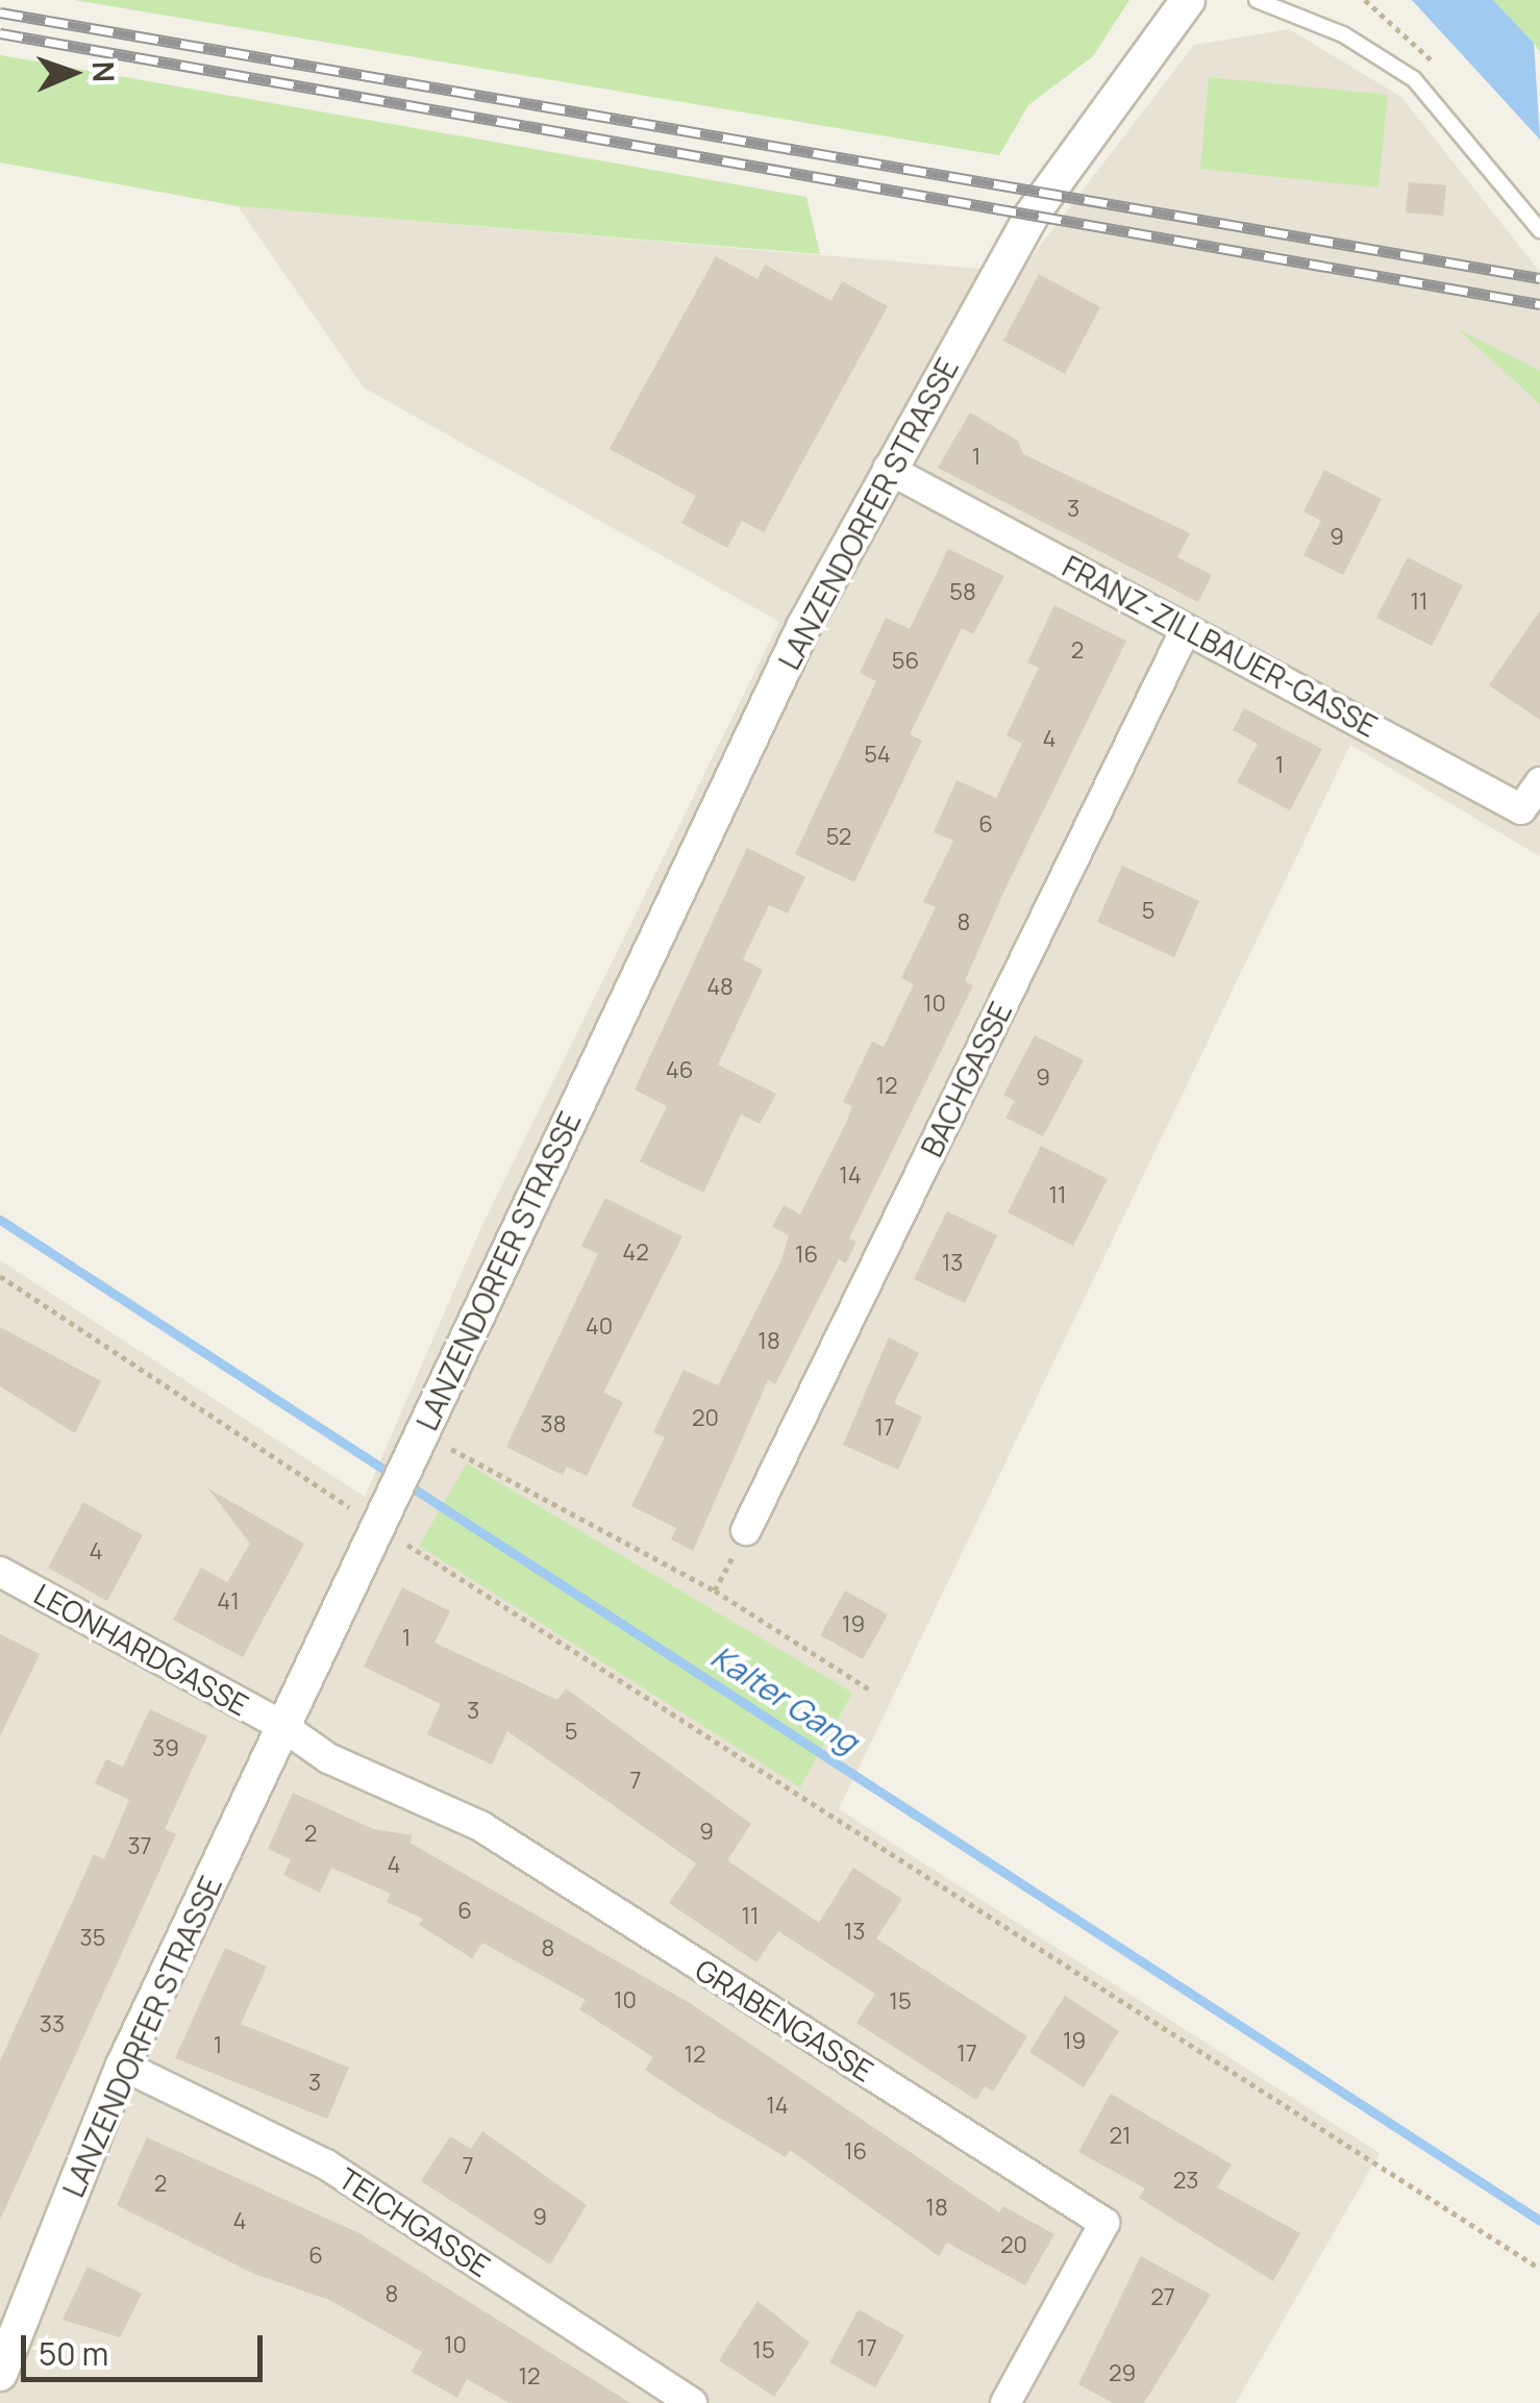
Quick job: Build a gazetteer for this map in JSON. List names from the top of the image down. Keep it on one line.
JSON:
{"streets":{"street":["LANZENDORFER STRASSE","FRANZ-ZILLBAUER-GASSE","BACHGASSE","LEONHARDGASSE","GRABENGASSE","TEICHGASSE"]},"crossings":[["LANZENDORFER STRASSE","FRANZ-ZILLBAUER-GASSE"],["LANZENDORFER STRASSE","LEONHARDGASSE"],["LANZENDORFER STRASSE","GRABENGASSE"],["LANZENDORFER STRASSE","TEICHGASSE"],["FRANZ-ZILLBAUER-GASSE","BACHGASSE"],["LEONHARDGASSE","GRABENGASSE"]],"water":["Kalter Gang"],"house_numbers":["1","3","9","58","11","2","56","4","54","1","6","52","5","8","48","10","46","9","12","14","11","42","16","13","40","18","20","38","17","4","41","19","1","3","5","39","7","9","2","37","4","6","11","13","35","8","10","15","33","19","1","17","12","3","14","21","16","7","23","2","18","9","4","20","6","8","27","10","17","15","29","12"],"scale_bar":"50 m","north":"right"}
